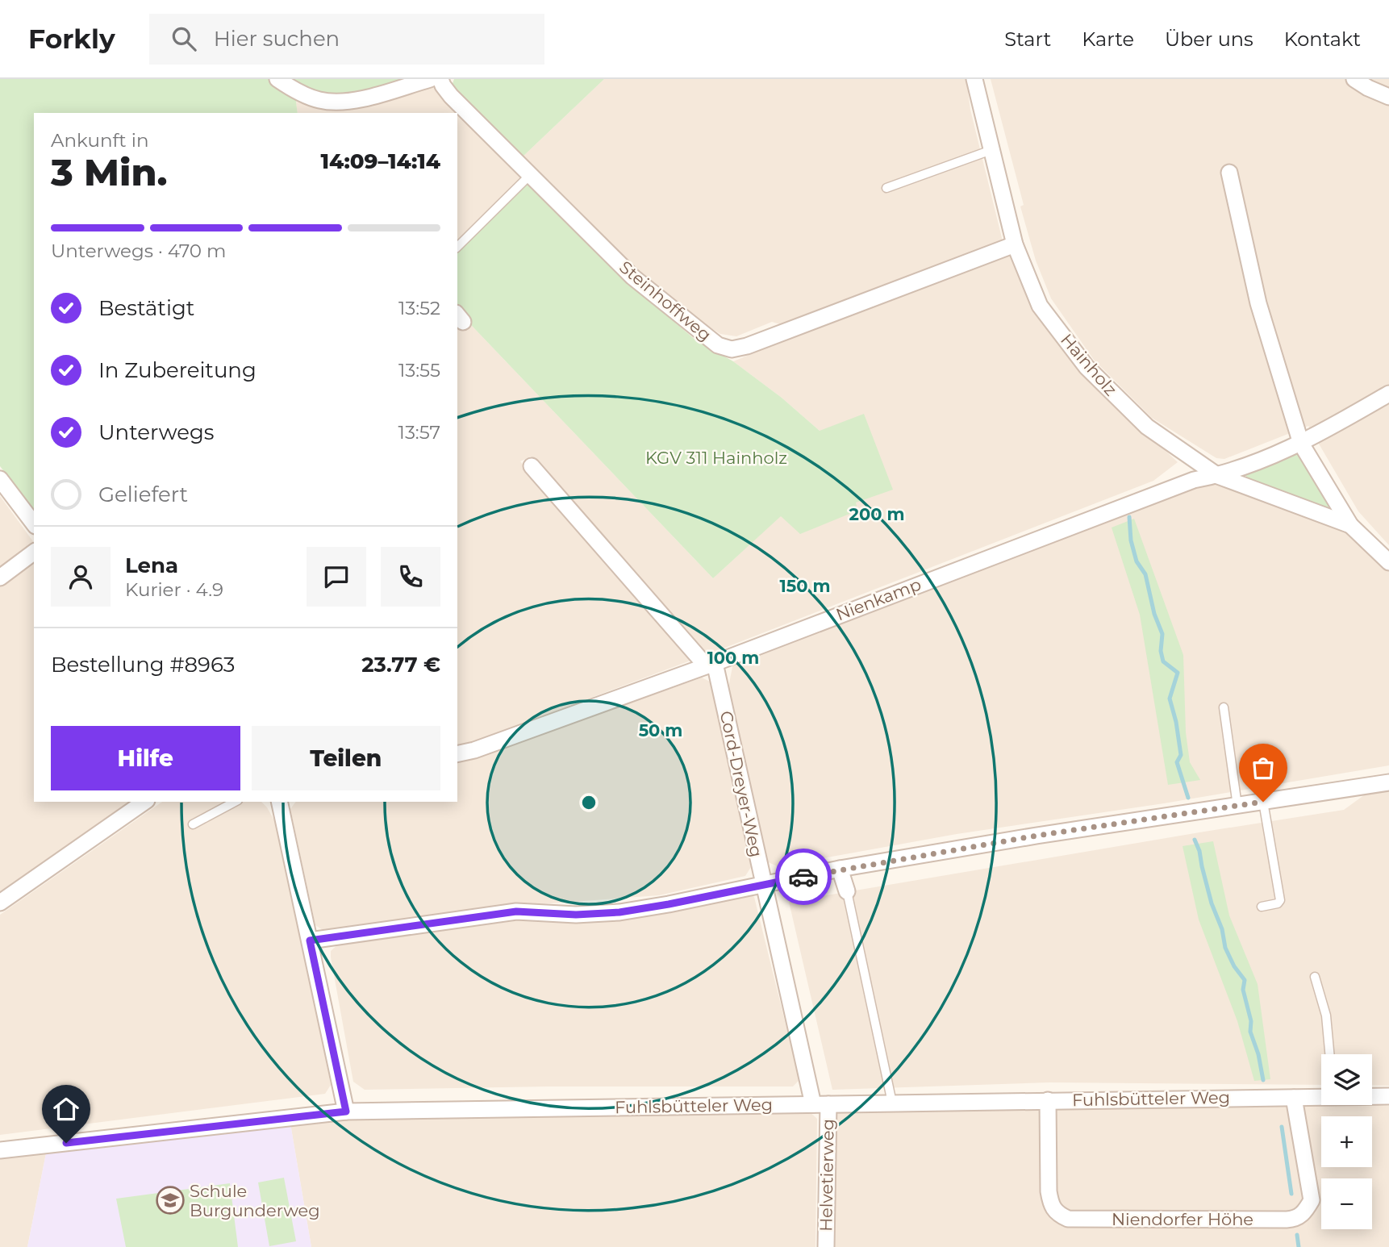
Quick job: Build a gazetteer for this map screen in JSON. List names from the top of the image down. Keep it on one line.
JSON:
{"streets":{"street":["Steinhoffweg","Hainholz","Nienkamp","Cord-Dreyer-Weg","Fuhlsbütteler Weg","Helvetierweg","Niendorfer Höhe"]},"crossings":[["Steinhoffweg","Hainholz"],["Hainholz","Nienkamp"],["Nienkamp","Cord-Dreyer-Weg"],["Cord-Dreyer-Weg","Fuhlsbütteler Weg"],["Cord-Dreyer-Weg","Helvetierweg"],["Fuhlsbütteler Weg","Helvetierweg"],["Fuhlsbütteler Weg","Niendorfer Höhe"]],"parks":["KGV 311 Hainholz"],"places":{"school or university":["Schule Burgunderweg"]},"page":{"header":"Forkly","search":"Hier suchen","nav":["Start","Karte","Über uns","Kontakt"],"heading":["3 Min.","Ankunft in","14:09–14:14"],"panel":["Lena","Kurier · 4.9","Bestellung #8963","23.77 €"],"bar":"Unterwegs · 470 m","list":[["Bestätigt","13:52"],["In Zubereitung","13:55"],["Unterwegs","13:57"],"Geliefert"],"buttons":["Hilfe","Teilen"],"map_buttons":["+","−"]},"rings":["200 m","150 m","100 m","50 m"]}
